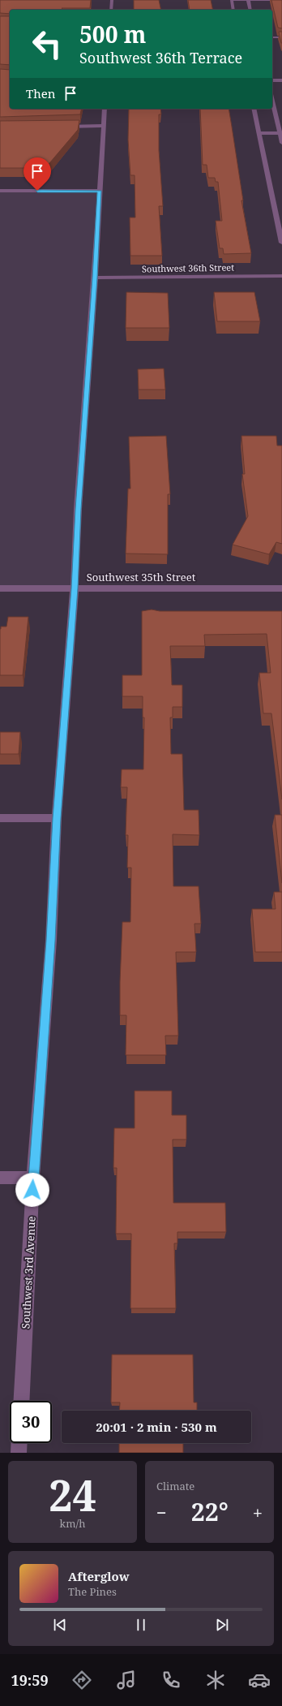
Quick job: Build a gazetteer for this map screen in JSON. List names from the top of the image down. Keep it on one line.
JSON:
{"streets":{"street":["Southwest 36th Street","Southwest 35th Street","Southwest 3rd Avenue"]},"crossings":[["Southwest 36th Street","Southwest 3rd Avenue"],["Southwest 35th Street","Southwest 3rd Avenue"]],"page":{"turn":["500 m","Southwest 36th Terrace"],"then":"Then","limit":"30","trip":"20:01 · 2 min · 530 m","tile":[["24","km/h"],"Climate"],"heat":["−","22°","+"],"song":["Afterglow","The Pines"],"tabs":"19:59"}}
